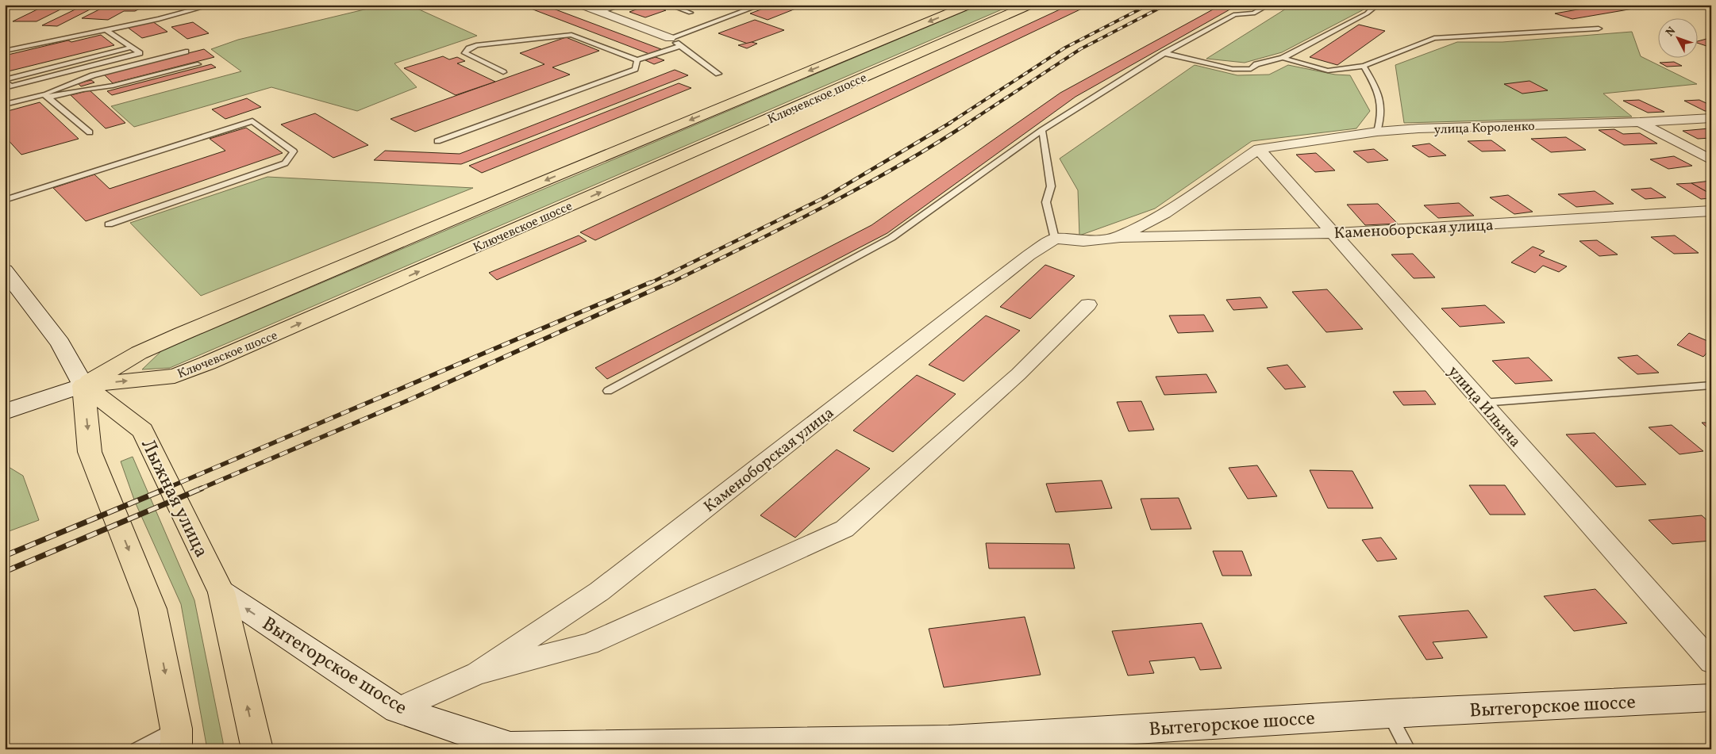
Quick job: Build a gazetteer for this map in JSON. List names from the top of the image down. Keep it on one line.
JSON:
{"streets":{"main road":["Ключевское шоссе","Лыжная улица","Вытегорское шоссе"],"street":["улица Короленко","Каменоборская улица","улица Ильича"]},"crossings":[["Ключевское шоссе","Лыжная улица"],["улица Короленко","улица Ильича"],["Каменоборская улица","улица Ильича"],["Лыжная улица","Вытегорское шоссе"]],"north":"top left"}
